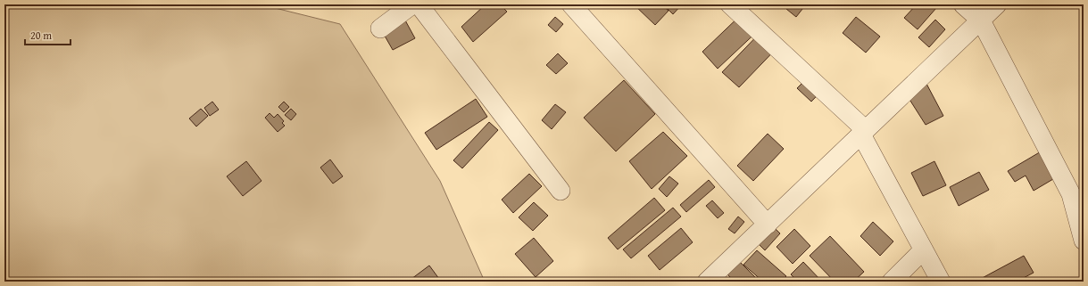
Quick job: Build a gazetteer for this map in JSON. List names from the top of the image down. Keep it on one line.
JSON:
{"scale_bar":"20 m"}
